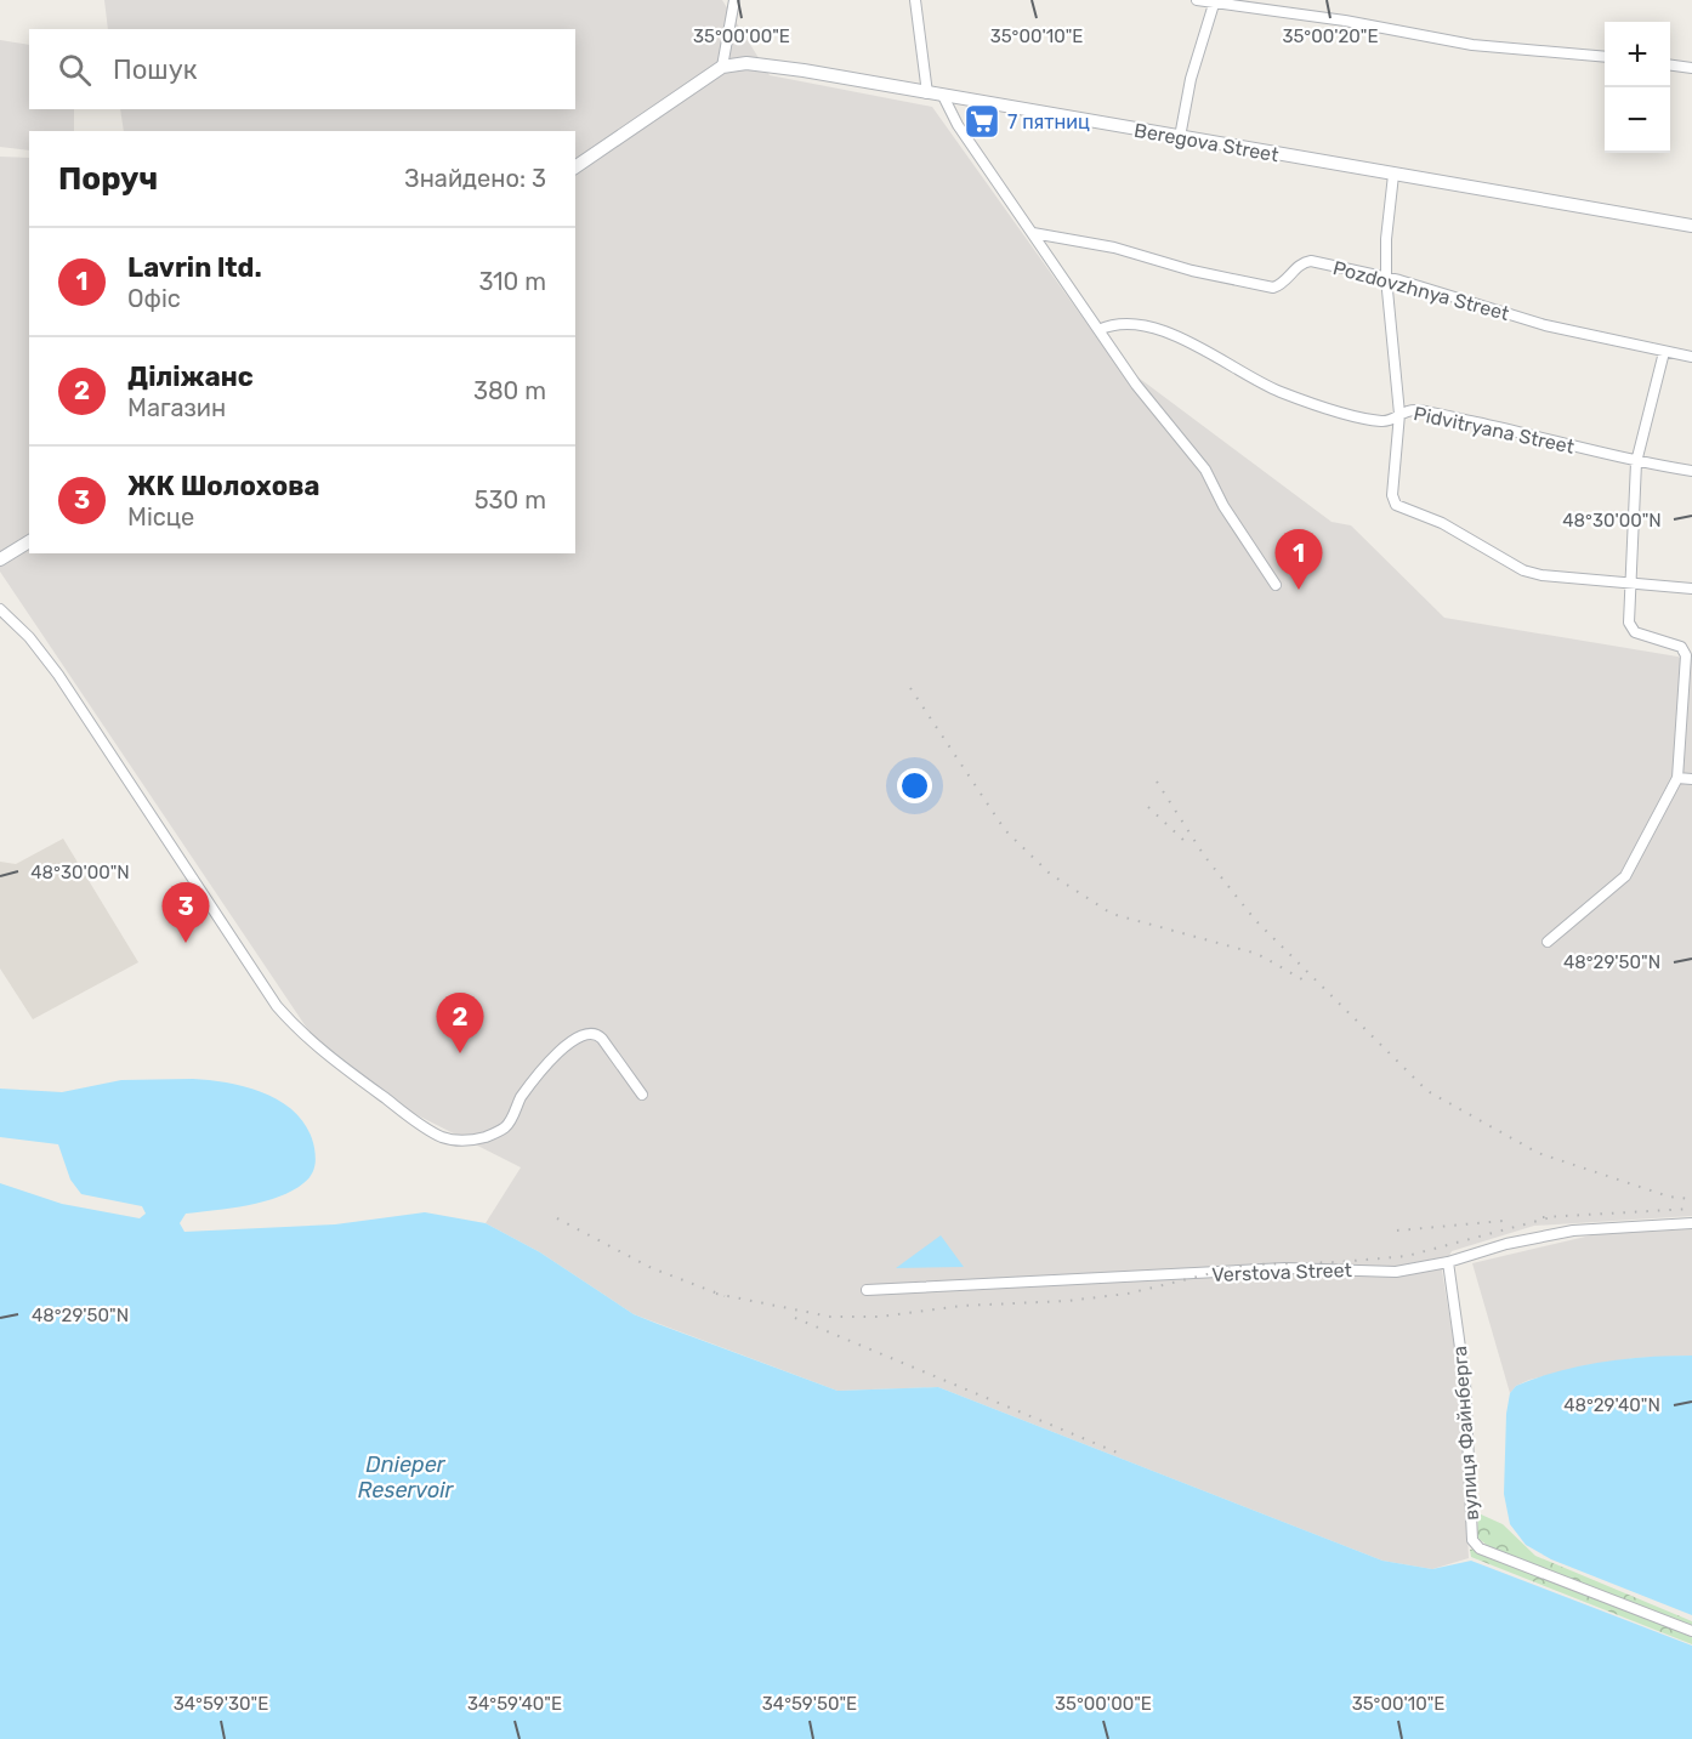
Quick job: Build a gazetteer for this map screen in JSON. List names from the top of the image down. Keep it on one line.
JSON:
{"streets":{"street":["Beregova Street","Pozdovzhnya Street","Pidvitryana Street","Verstova Street","вулиця Файнберга"]},"crossings":[["Verstova Street","вулиця Файнберга"]],"water":["Dnieper Reservoir"],"places":{"supermarket":["7 пятниц"]},"page":{"map_buttons":["+","−"],"search":"Пошук","heading":["Поруч","Знайдено: 3"],"list":[{"mark":"1","name":"Lavrin ltd.","note":"Офіс","value":"310 m"},{"mark":"2","name":"Діліжанс","note":"Магазин","value":"380 m"},{"mark":"3","name":"ЖК Шолохова","note":"Місце","value":"530 m"}],"pins":["1","3","2"]},"coordinates":["35°00'00\"E","35°00'10\"E","35°00'20\"E","48°30'00\"N","48°29'50\"N","48°29'40\"N","34°59'30\"E","34°59'40\"E","34°59'50\"E"]}
